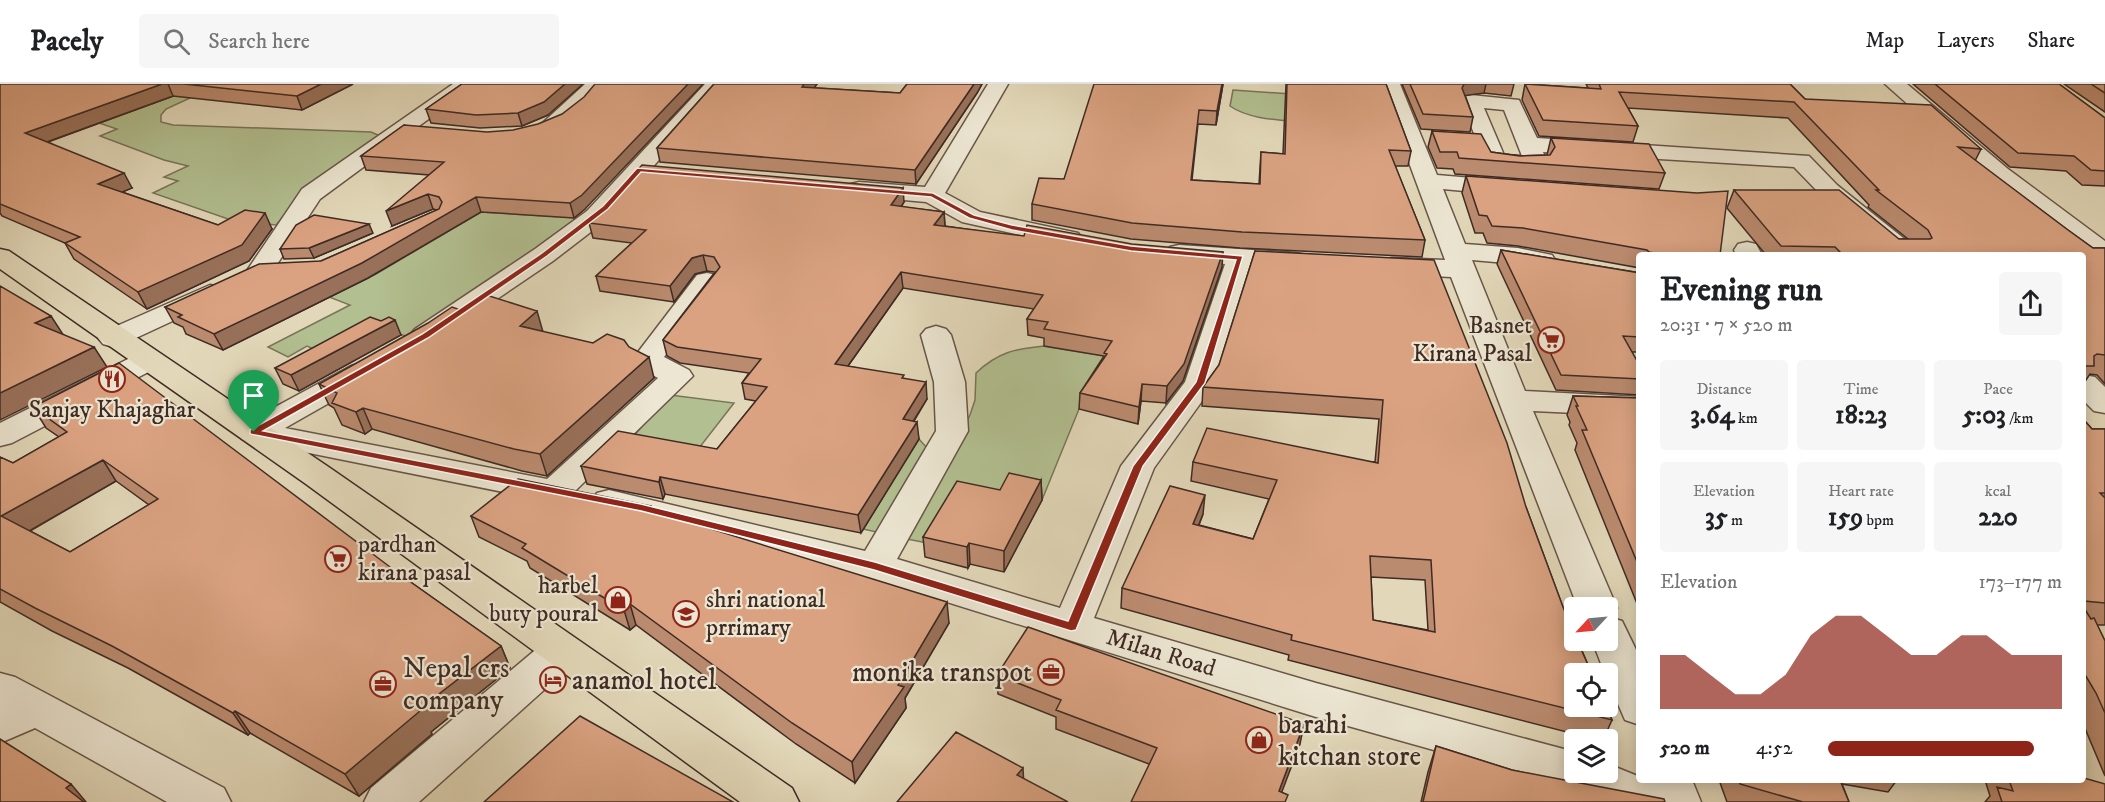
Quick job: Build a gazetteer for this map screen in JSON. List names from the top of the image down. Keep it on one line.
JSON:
{"streets":{"street":["Milan Road"]},"places":{"supermarket":["Basnet Kirana Pasal","pardhan kirana pasal"],"restaurant":["Sanjay Khajaghar"],"shop":["harbel buty poural","barahi kitchan store"],"school or university":["shri national prrimary"],"office":["monika transpot","Nepal crs company"],"hotel":["anamol hotel"]},"north":"bottom left","page":{"header":"Pacely","search":"Search here","nav":["Map","Layers","Share"],"heading":["Evening run","20:31 · 7 × 520 m"],"stats":[["Distance","3.64 km"],["Time","18:23"],["Pace","5:03 /km"],["Elevation","35 m"],["Heart rate","159 bpm"],["kcal","220"]],"chart":["Elevation","173–177 m"],"list":[{"name":"520 m","note":"4:52"}]}}
